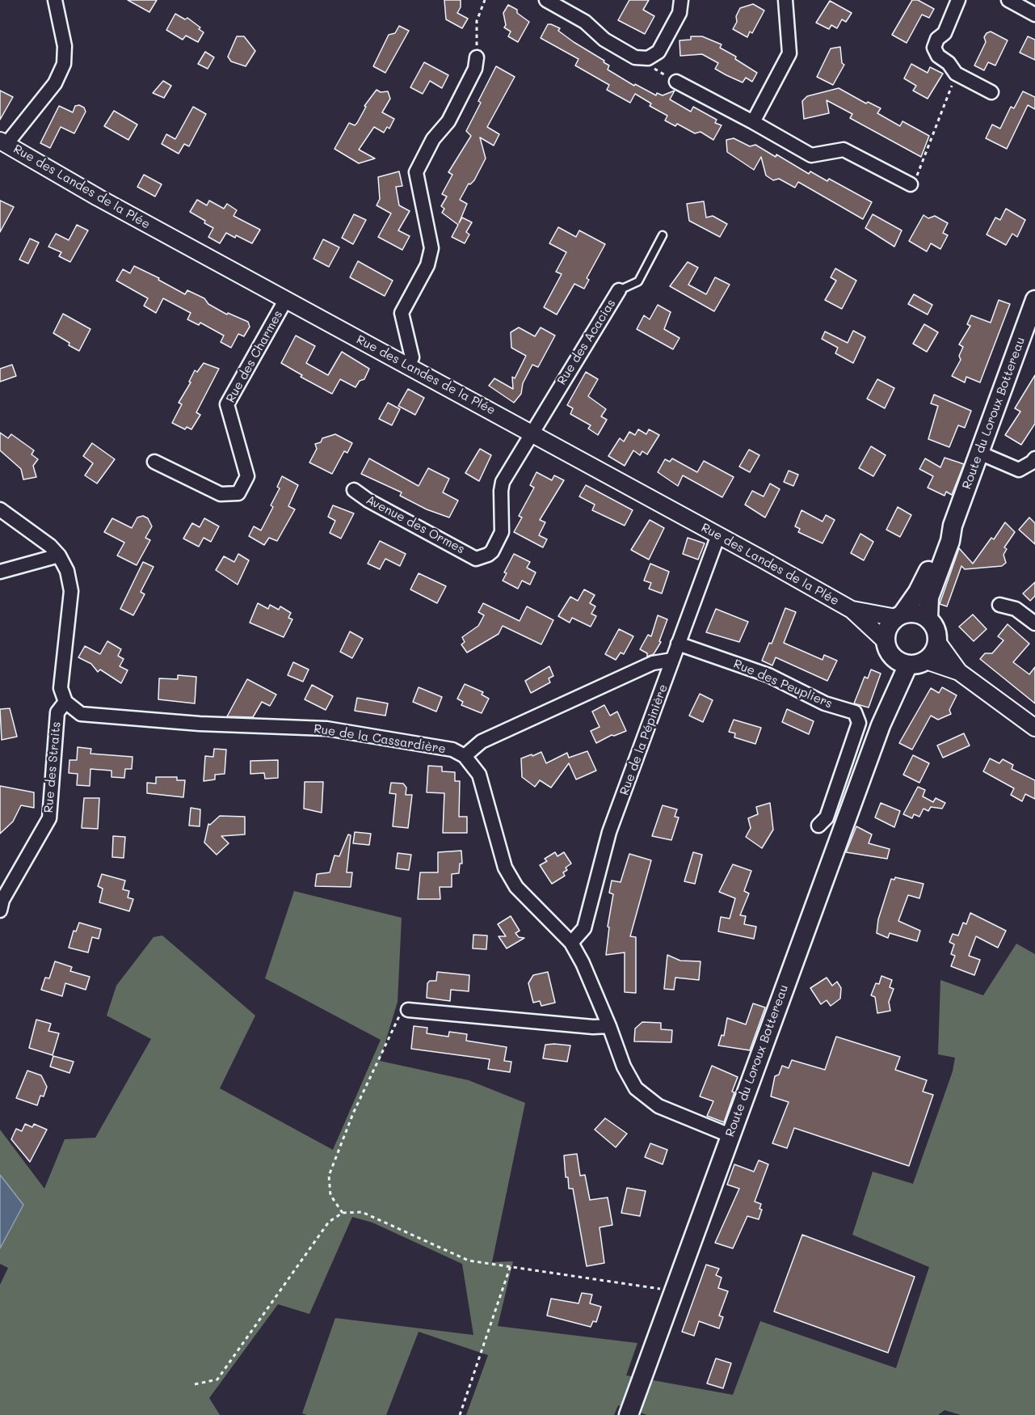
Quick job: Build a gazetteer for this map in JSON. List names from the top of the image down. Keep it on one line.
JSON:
{"streets":{"main road":["Route du Loroux Bottereau"],"street":["Rue des Landes de la Plée","Rue des Acacias","Rue des Charmes","Avenue des Ormes","Rue des Peupliers","Rue de la Cassardière","Rue de la Pépinière","Rue des Straits"]},"crossings":[["Rue des Landes de la Plée","Rue des Acacias"],["Rue des Landes de la Plée","Rue des Charmes"],["Rue des Landes de la Plée","Route du Loroux Bottereau"],["Rue des Landes de la Plée","Avenue des Ormes"],["Rue des Landes de la Plée","Rue de la Pépinière"],["Rue des Acacias","Avenue des Ormes"],["Rue des Peupliers","Rue de la Pépinière"],["Rue de la Cassardière","Rue des Straits"]]}
